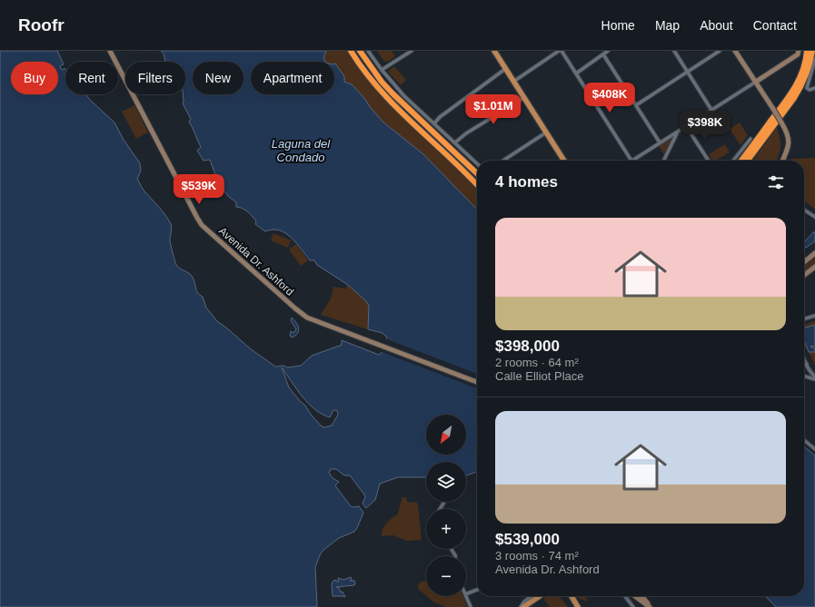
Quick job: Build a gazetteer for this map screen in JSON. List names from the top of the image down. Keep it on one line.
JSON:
{"streets":{"street":["Avenida Dr. Ashford"]},"water":["Laguna del Condado"],"north":"bottom left","page":{"header":"Roofr","nav":["Home","Map","About","Contact"],"chip":["Buy","Rent","Filters","New","Apartment"],"price":["$408K","$1.01M","$398K","$539K"],"heading":"4 homes","list":[{"name":"$398,000","note":"2 rooms · 64 m² · Calle Elliot Place"},{"name":"$539,000","note":"3 rooms · 74 m² · Avenida Dr. Ashford"}],"map_buttons":["+","−"]}}
